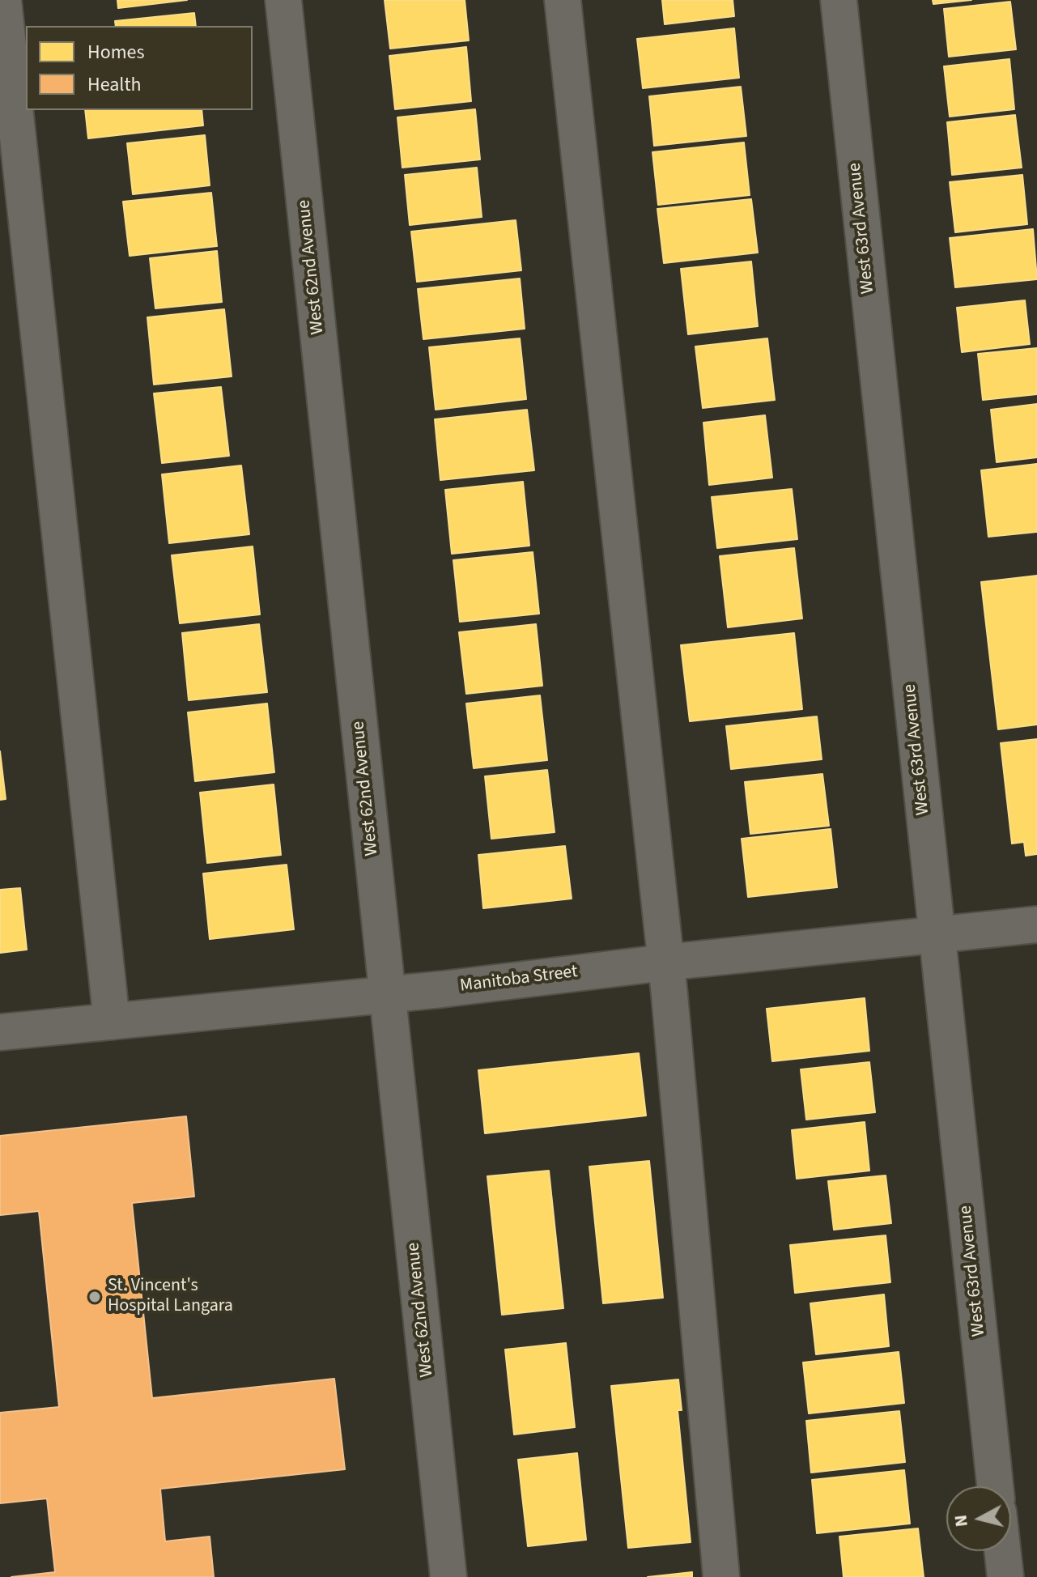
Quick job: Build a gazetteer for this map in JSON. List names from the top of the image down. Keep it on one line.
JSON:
{"streets":{"street":["West 63rd Avenue","West 62nd Avenue","Manitoba Street"]},"crossings":[["West 63rd Avenue","Manitoba Street"],["West 62nd Avenue","Manitoba Street"]],"places":["St. Vincent's Hospital Langara"],"legend":["Homes","Health"],"north":"left"}
